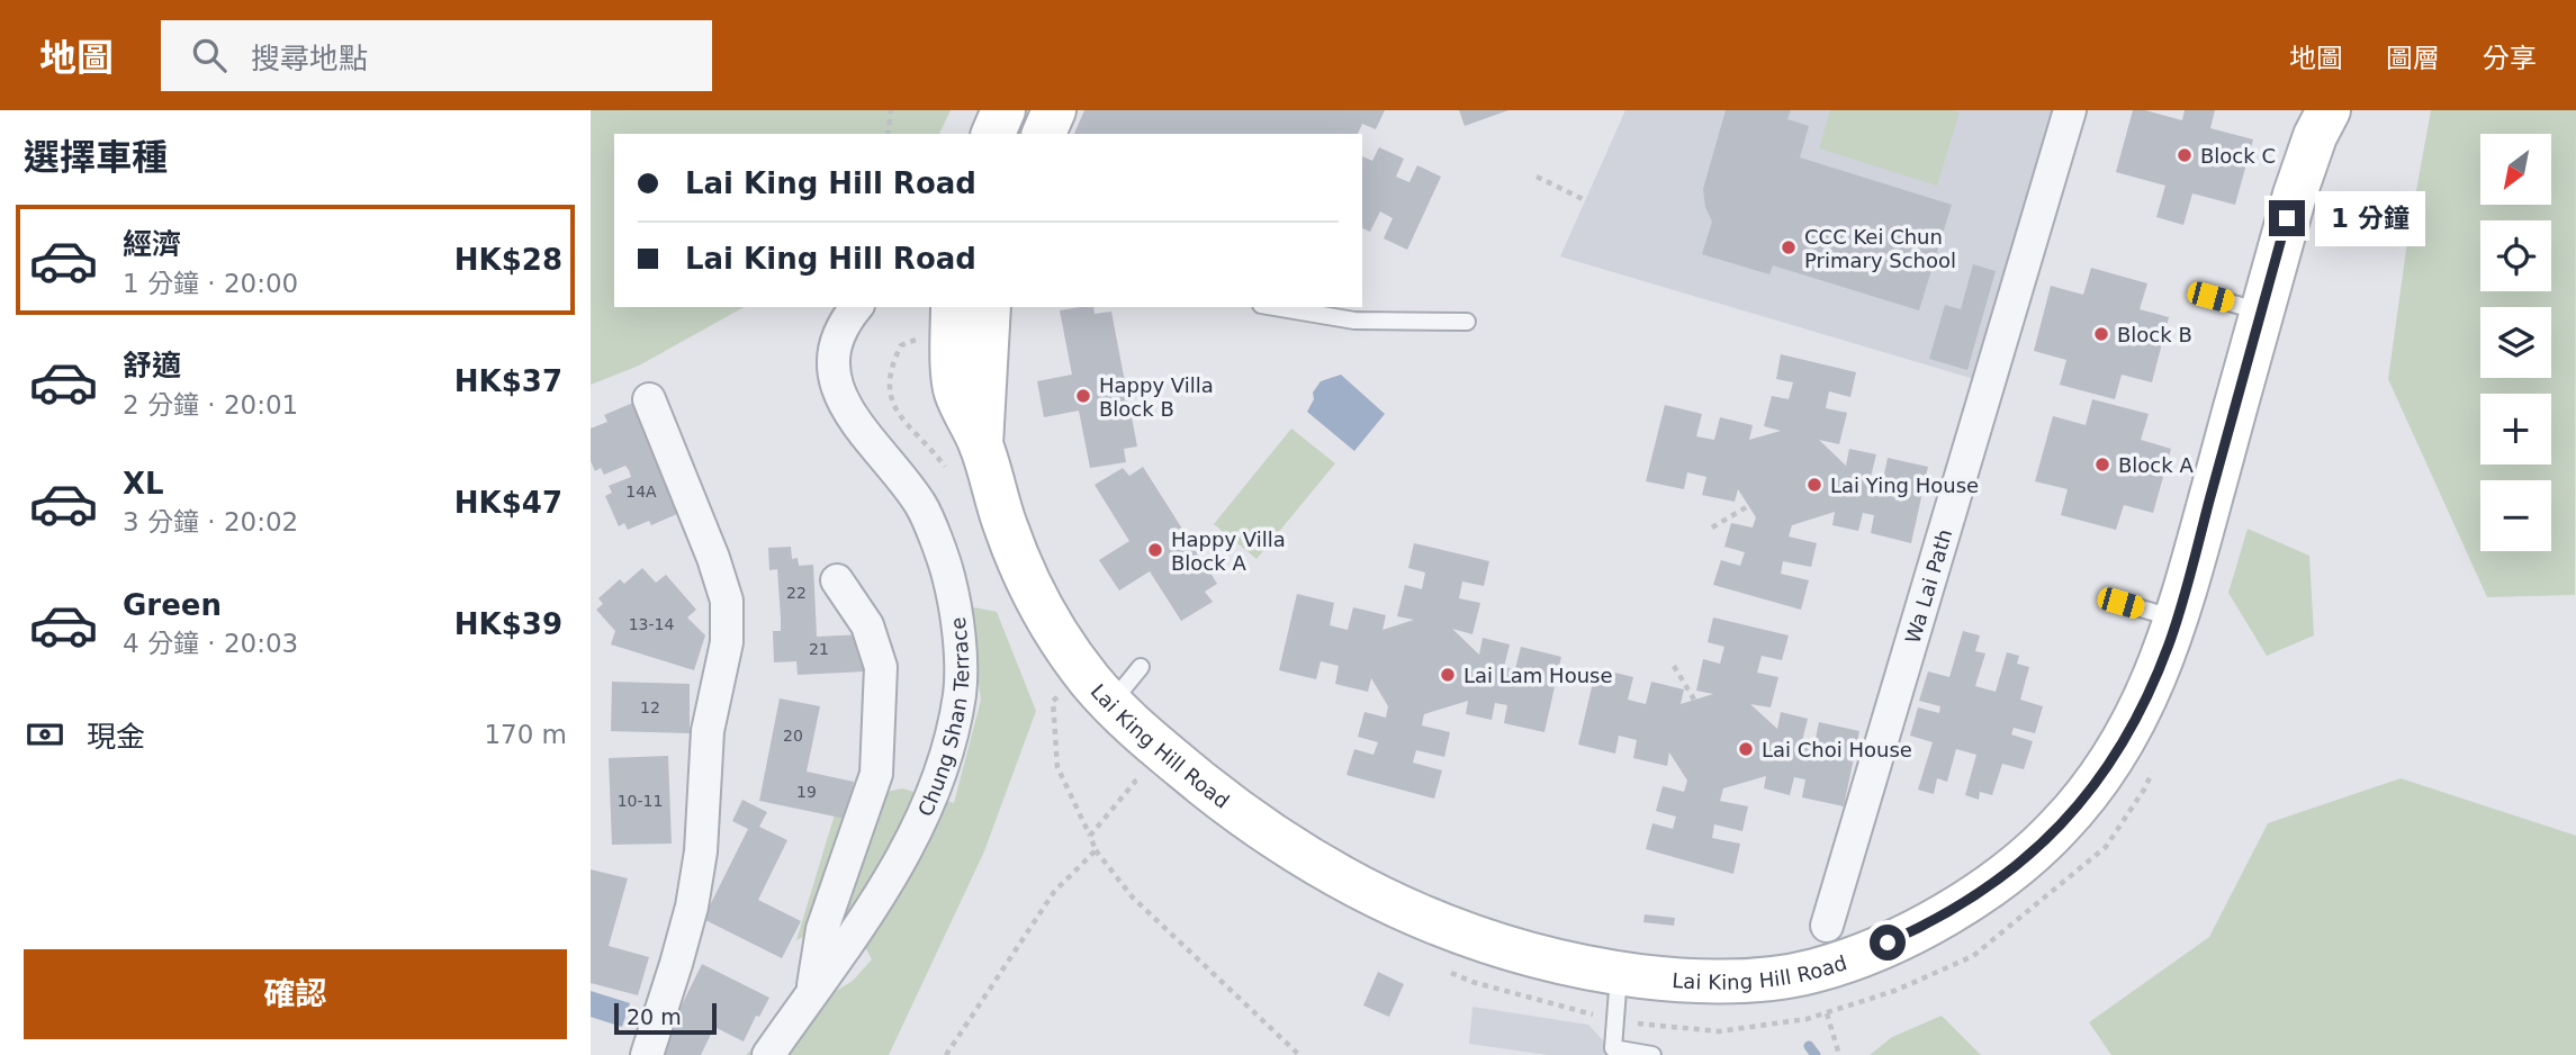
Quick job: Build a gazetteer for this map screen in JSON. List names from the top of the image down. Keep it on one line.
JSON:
{"streets":{"main road":["Lai King Hill Road"],"street":["Wa Lai Path","Chung Shan Terrace"]},"crossings":[["Wa Lai Path","Lai King Hill Road"]],"places":["Block C","CCC Kei Chun Primary School","Block B","Happy Villa Block B","Block A","Lai Ying House","Happy Villa Block A","Lai Lam House","Lai Choi House"],"house_numbers":["14A","22","13-14","21","12","20","19","10-11"],"scale_bar":"20 m","north":"bottom left","page":{"header":"地圖","search":"搜尋地點","nav":["地圖","圖層","分享"],"heading":"選擇車種","map_buttons":["+","−"],"banner":["Lai King Hill Road","Lai King Hill Road"],"bubble":"1 分鐘","list":[{"name":"經濟","note":"1 分鐘 · 20:00","value":"HK$28"},{"name":"舒適","note":"2 分鐘 · 20:01","value":"HK$37"},{"name":"XL","note":"3 分鐘 · 20:02","value":"HK$47"},{"name":"Green","note":"4 分鐘 · 20:03","value":"HK$39"}],"pay":["現金","170 m"],"buttons":"確認","scale":"20 m"}}
